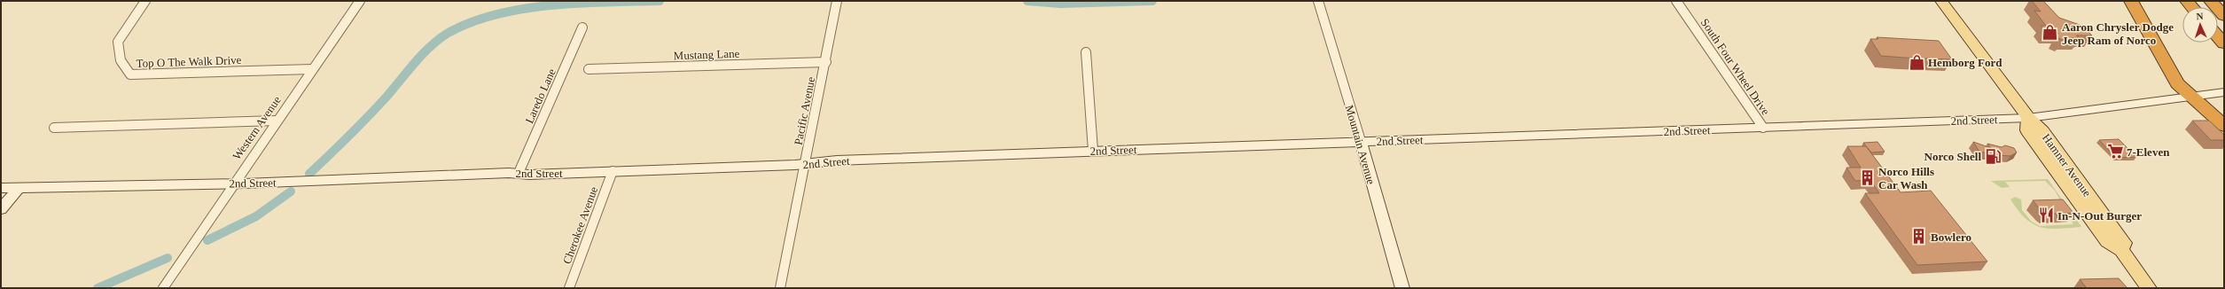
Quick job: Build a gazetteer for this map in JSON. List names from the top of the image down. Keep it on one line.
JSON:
{"streets":{"main road":["Hamner Avenue"],"street":["Mustang Lane","Top O The Walk Drive","South Four Wheel Drive","Laredo Lane","Pacific Avenue","2nd Street","Western Avenue","Mountain Avenue","Cherokee Avenue"]},"crossings":[["Mustang Lane","Pacific Avenue"],["Top O The Walk Drive","Western Avenue"],["South Four Wheel Drive","2nd Street"],["Laredo Lane","2nd Street"],["Pacific Avenue","2nd Street"],["2nd Street","Western Avenue"],["2nd Street","Mountain Avenue"],["2nd Street","Hamner Avenue"],["2nd Street","Cherokee Avenue"]],"places":{"shop":["Aaron Chrysler Dodge Jeep Ram of Norco","Hemborg Ford"],"supermarket":["7-Eleven"],"fuel station":["Norco Shell"],"building":["Norco Hills Car Wash","Bowlero"],"restaurant":["In-N-Out Burger"]},"north":"top"}
